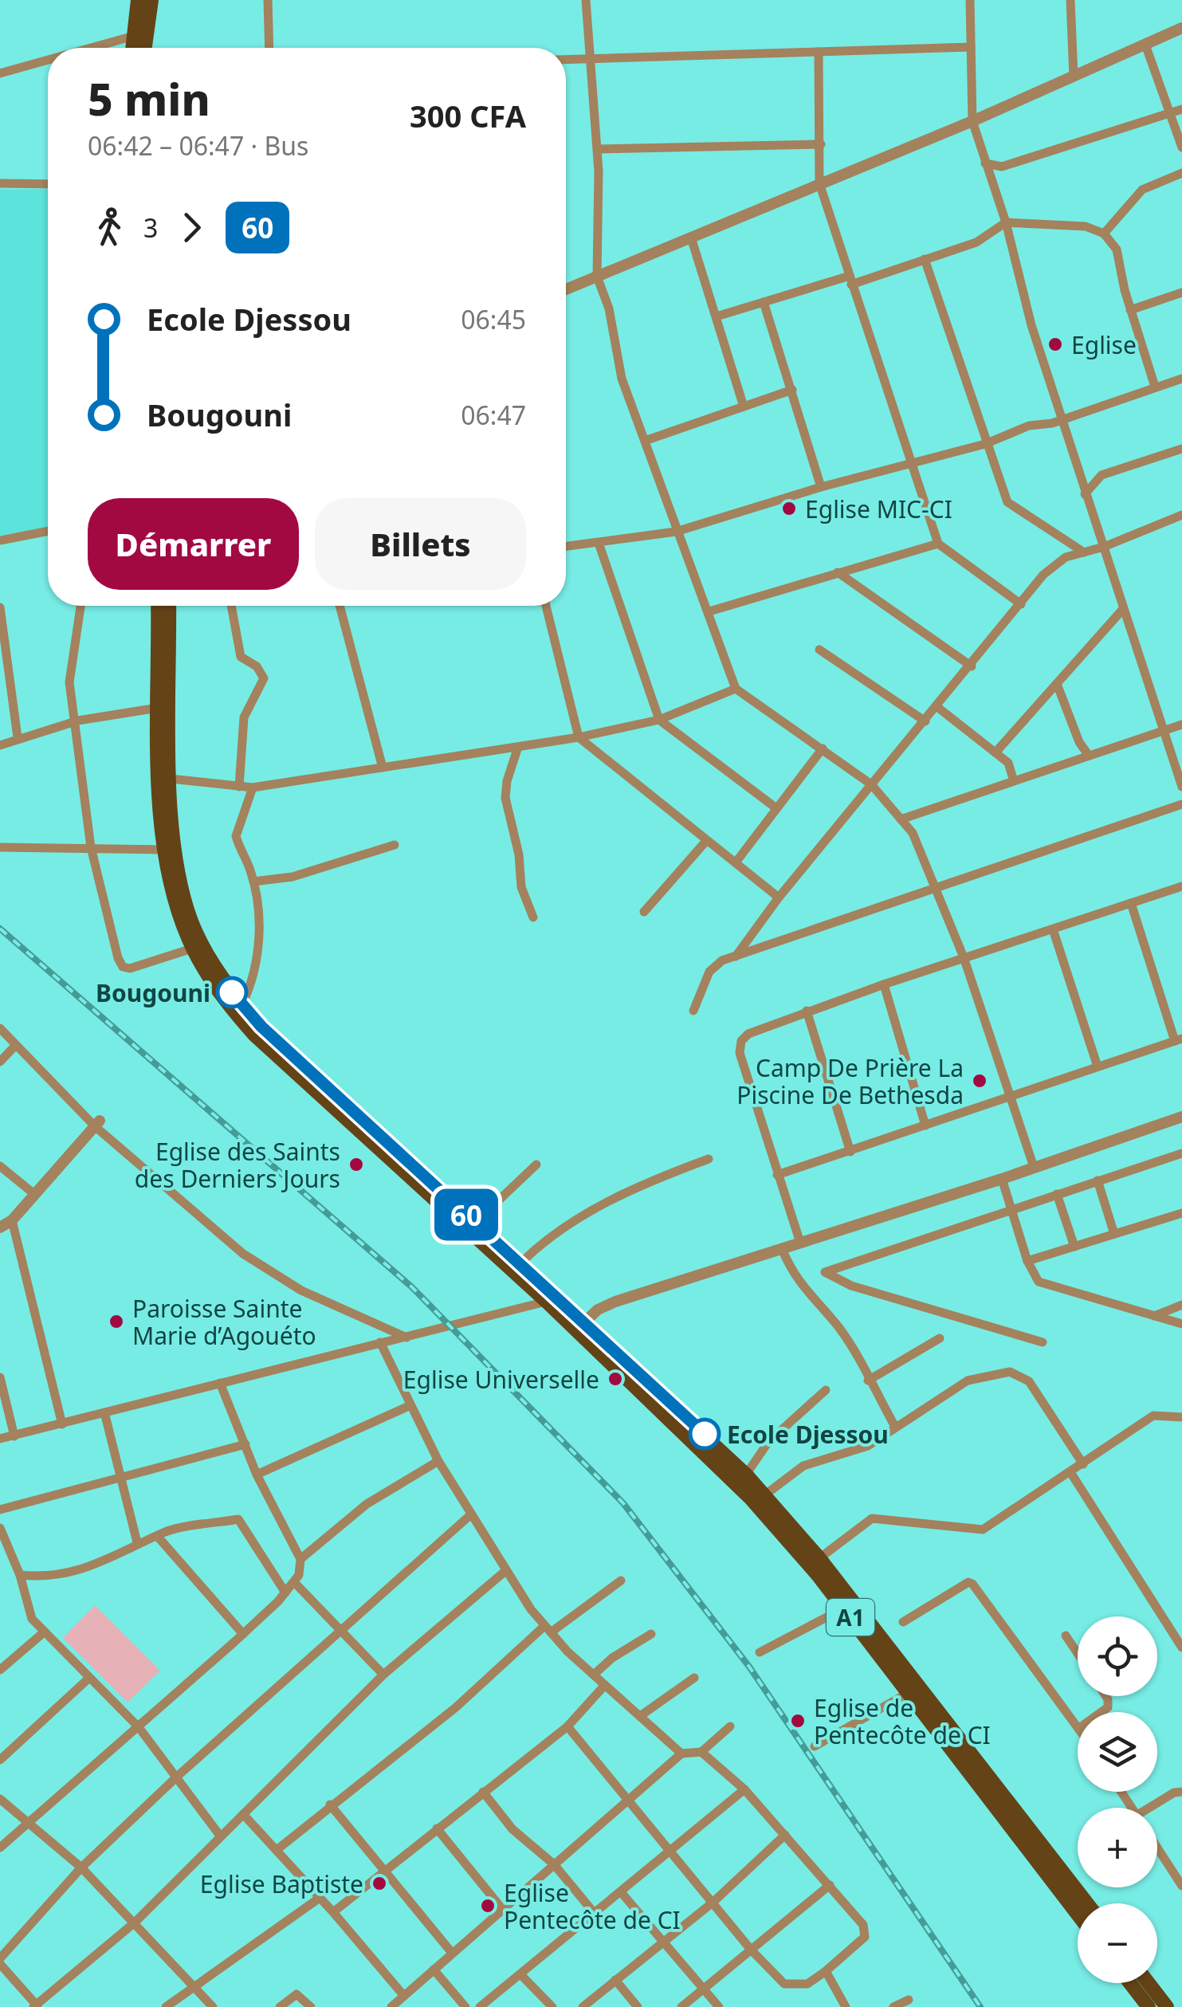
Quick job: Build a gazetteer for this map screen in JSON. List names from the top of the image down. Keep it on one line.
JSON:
{"streets":{"main road":["A1"]},"places":["Eglise","Eglise MIC-CI","Bougouni","Camp De Prière La Piscine De Bethesda","Eglise des Saints des Derniers Jours","Paroisse Sainte Marie d’Agouéto","Eglise Universelle","Ecole Djessou","Eglise de Pentecôte de CI","Eglise Baptiste","Eglise Pentecôte de CI"],"lines":["bus line 60"],"page":{"on_map":"60","heading":["5 min","06:42 – 06:47 · Bus","300 CFA"],"legs":["3","60"],"list":[{"name":"Ecole Djessou","value":"06:45"},{"name":"Bougouni","value":"06:47"}],"buttons":["Démarrer","Billets"],"map_buttons":["+","−"]}}
